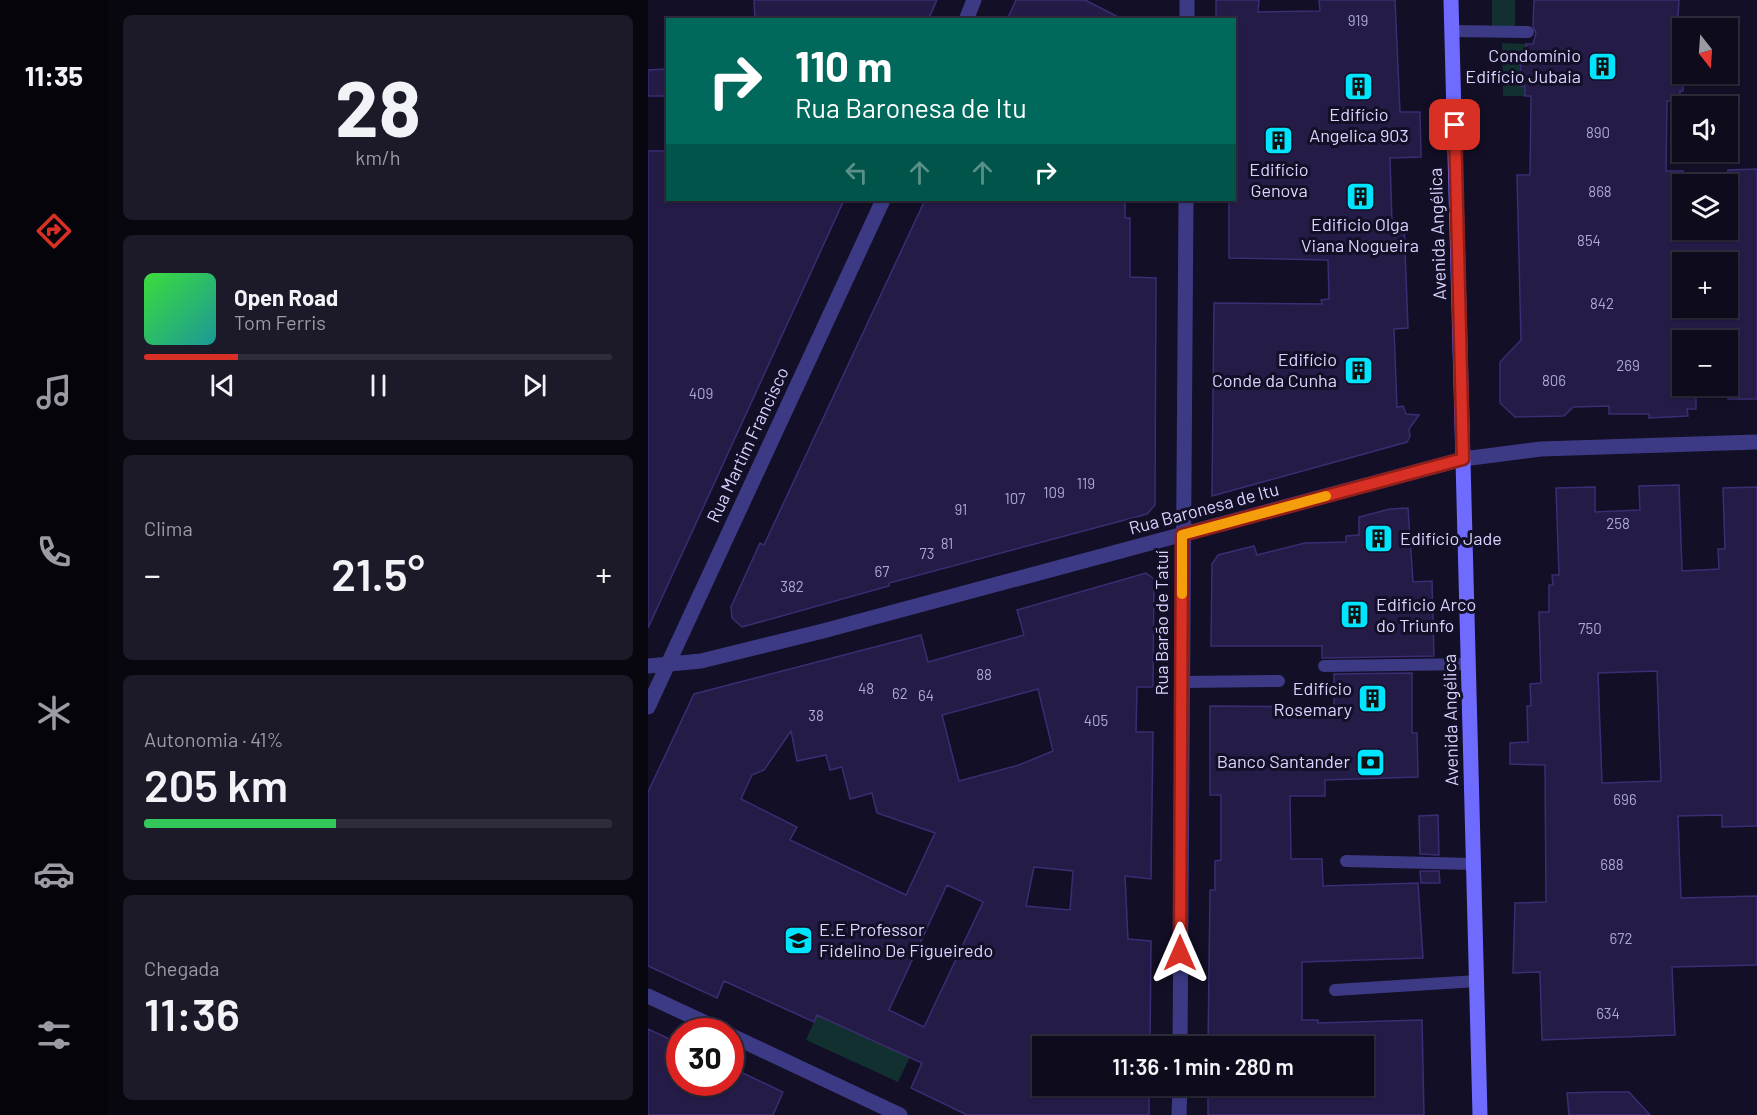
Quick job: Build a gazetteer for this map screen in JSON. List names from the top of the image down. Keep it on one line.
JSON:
{"streets":{"main road":["Avenida Angélica"],"street":["Rua Martim Francisco","Rua Baronesa de Itu","Rua Barão de Tatuí"]},"crossings":[["Avenida Angélica","Rua Baronesa de Itu"],["Rua Martim Francisco","Rua Baronesa de Itu"],["Rua Baronesa de Itu","Rua Barão de Tatuí"]],"places":{"building":["Condomínio Edifício Jubaia","Edifício Angelica 903","Edifício Genova","Edificio Olga Viana Nogueira","Edifício Conde da Cunha","Edifício Jade","Edificio Arco do Triunfo","Edifício Rosemary"],"bank":["Banco Santander"],"school or university":["E.E Professor Fidelino De Figueiredo"]},"house_numbers":["919","890","868","854","842","269","806","409","119","109","107","91","258","81","73","67","382","750","88","48","62","64","38","405","696","688","672","634"],"north":"bottom","page":{"tabs":"11:35","tile":[["28","km/h"],"Clima",["Autonomia · 41%","205 km"],["Chegada","11:36"]],"map_buttons":["+","−"],"turn":["110 m","Rua Baronesa de Itu"],"song":["Open Road","Tom Ferris"],"heat":["−","21.5°","+"],"limit":"30","trip":"11:36 · 1 min · 280 m"}}
